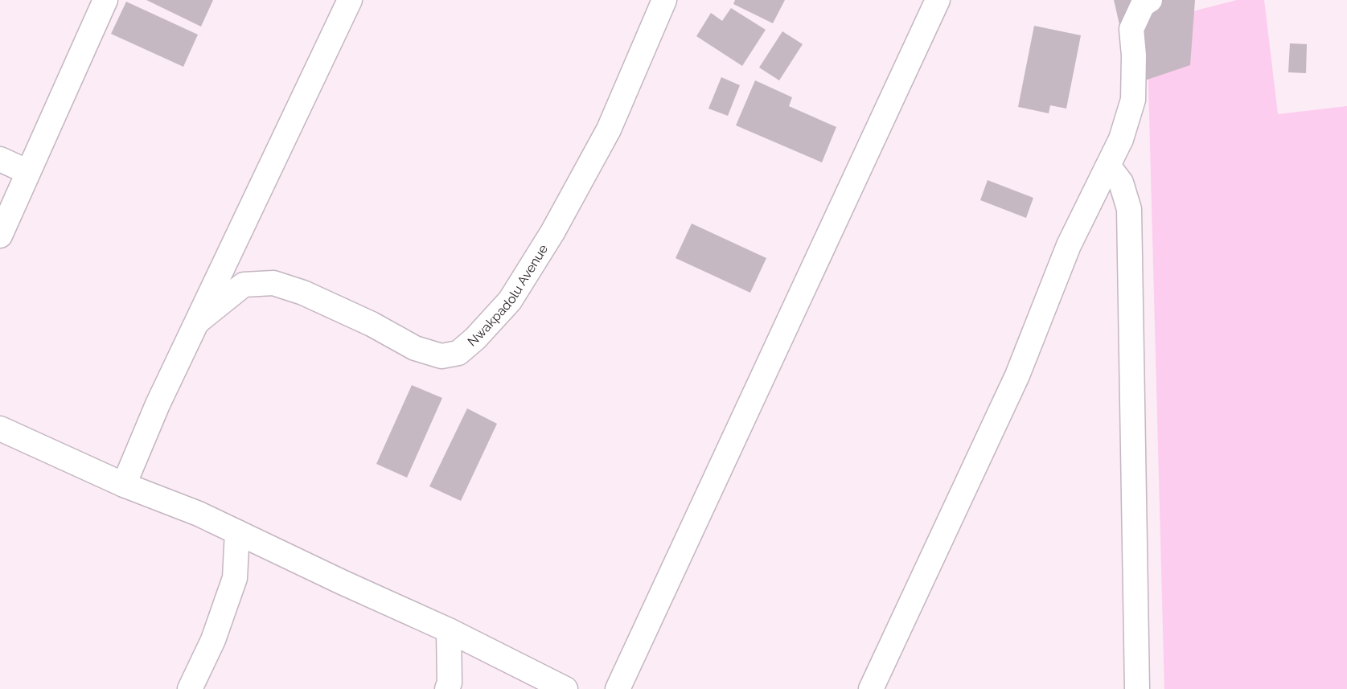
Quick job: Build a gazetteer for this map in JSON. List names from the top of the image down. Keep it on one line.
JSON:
{"streets":{"street":["Nwakpadolu Avenue"]}}
